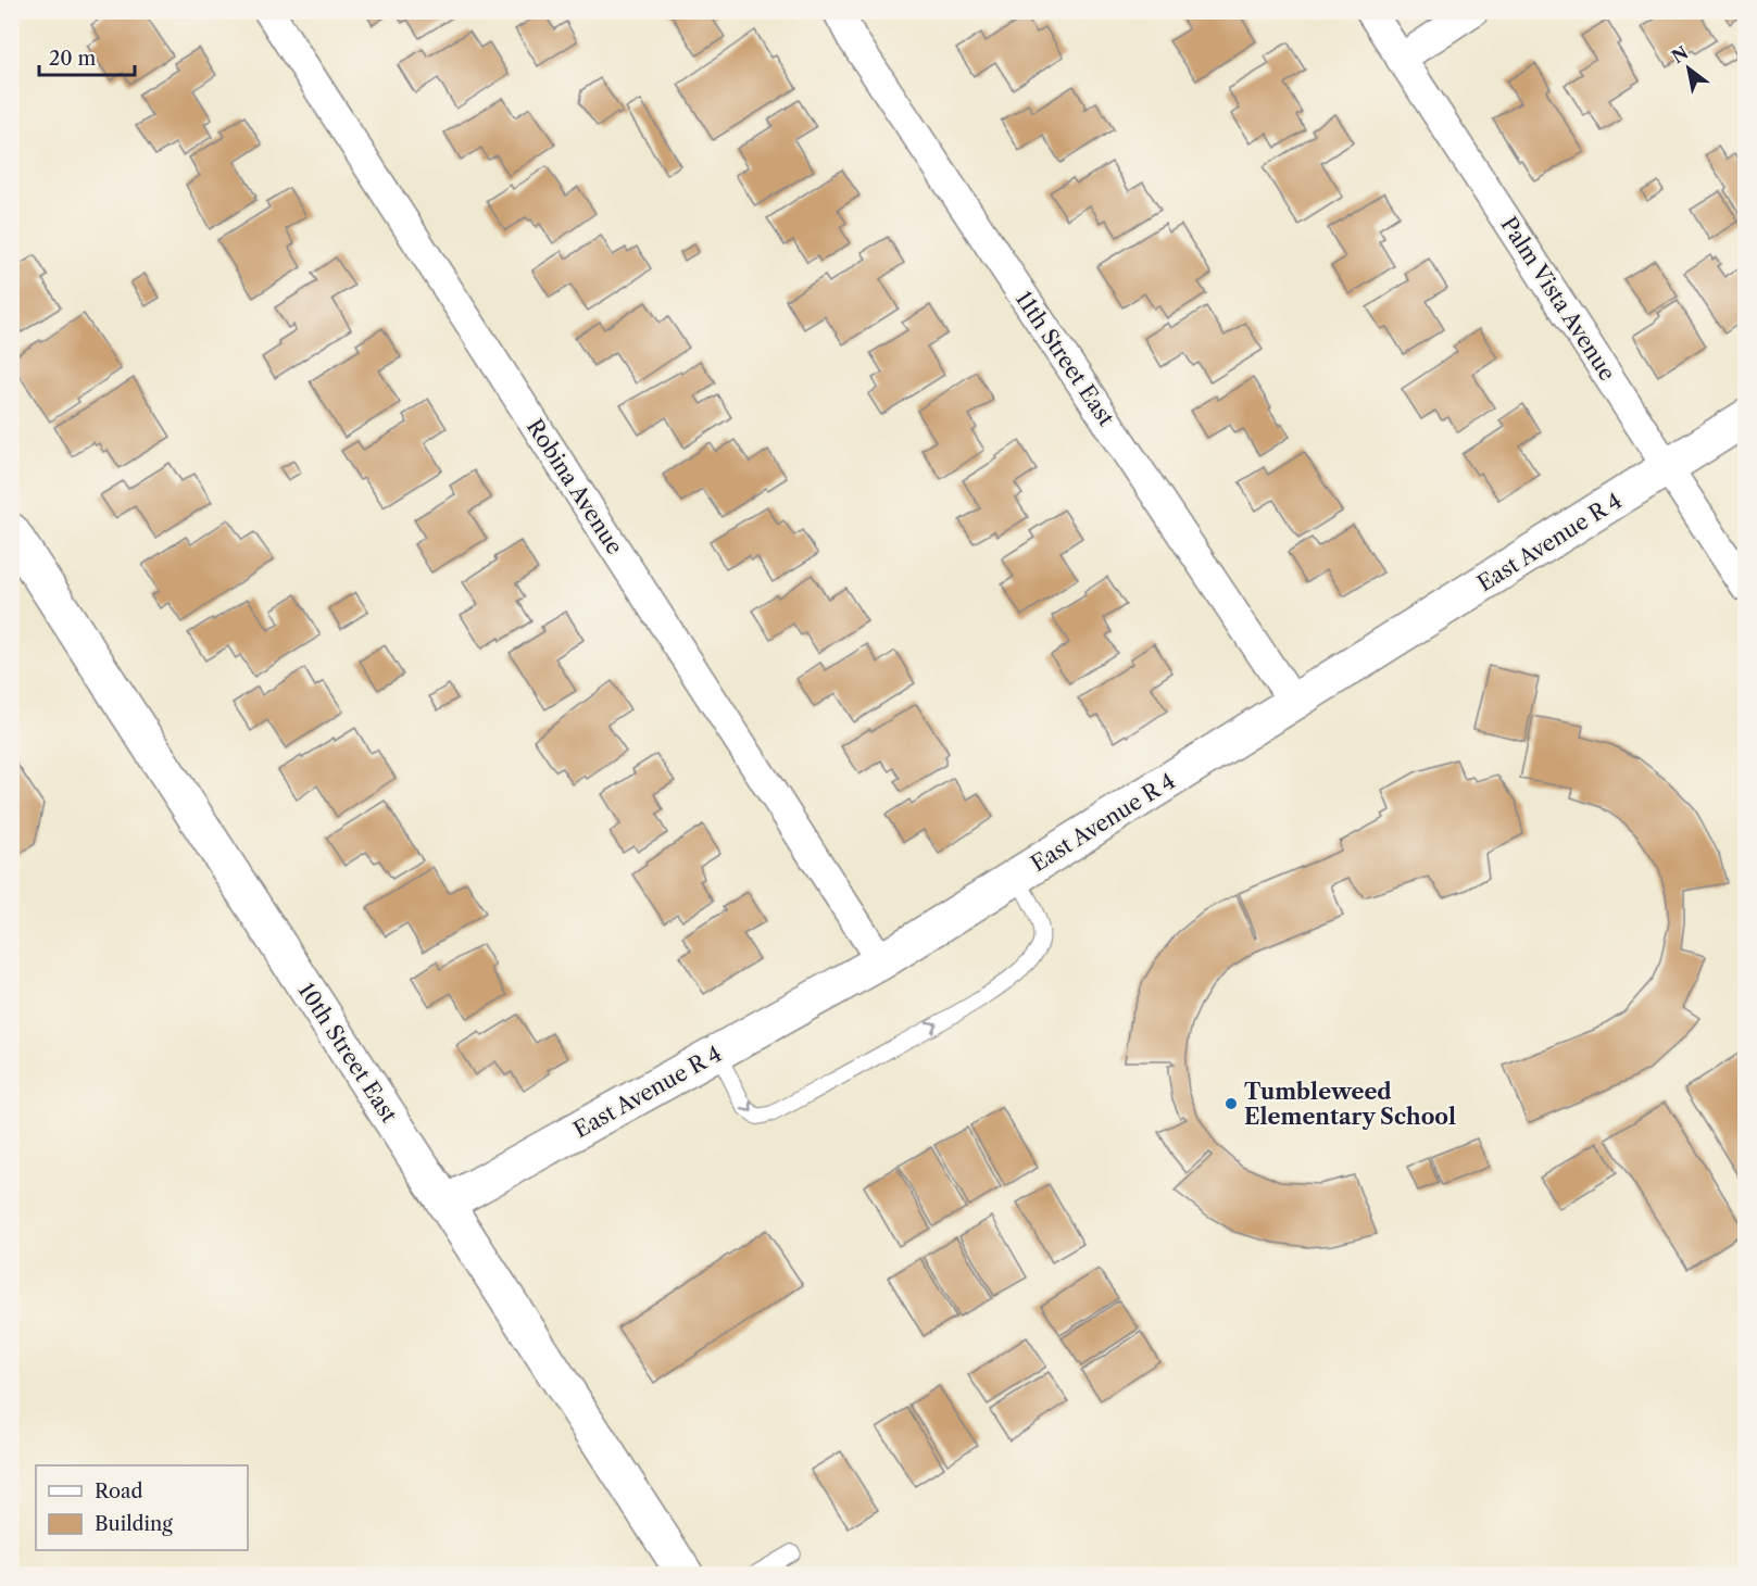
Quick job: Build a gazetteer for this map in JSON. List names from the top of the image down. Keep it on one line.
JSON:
{"streets":{"street":["Palm Vista Avenue","11th Street East","Robina Avenue","East Avenue R 4","10th Street East"]},"crossings":[["Palm Vista Avenue","East Avenue R 4"],["11th Street East","East Avenue R 4"],["Robina Avenue","East Avenue R 4"],["East Avenue R 4","10th Street East"]],"places":["Tumbleweed Elementary School"],"legend":["Road","Building"],"scale_bar":"20 m","north":"top left"}
